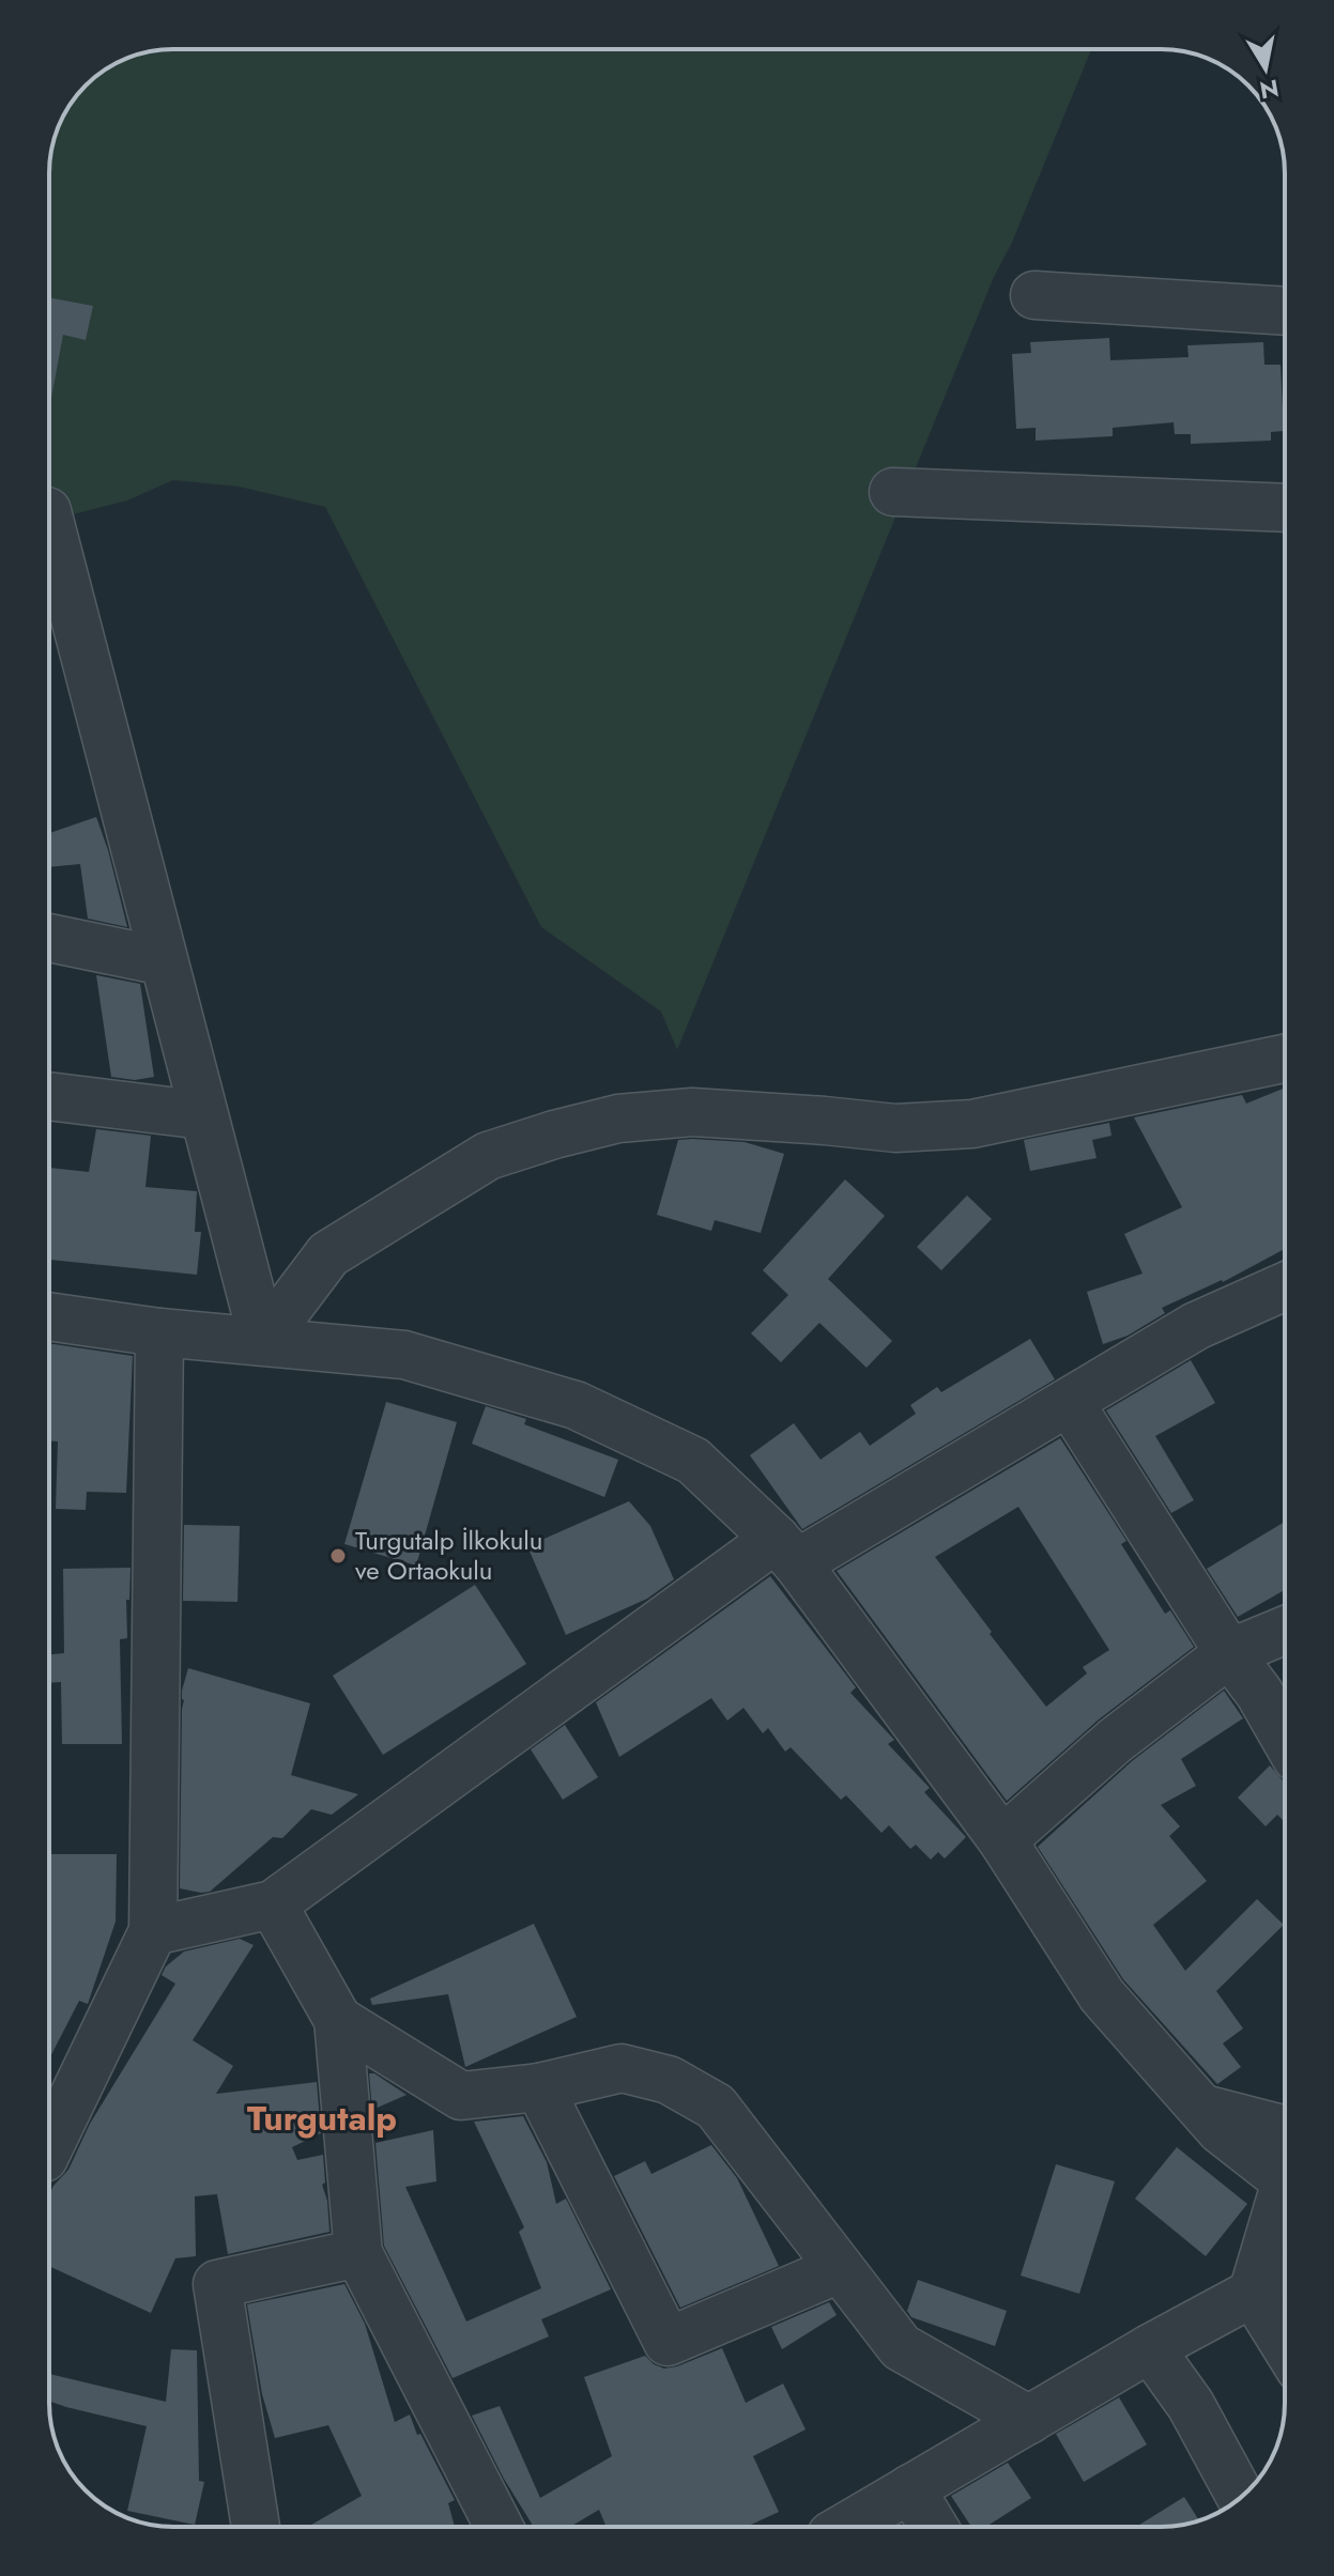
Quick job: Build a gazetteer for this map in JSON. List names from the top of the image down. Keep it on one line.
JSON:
{"districts":["Turgutalp"],"places":["Turgutalp İlkokulu ve Ortaokulu"],"north":"bottom"}
